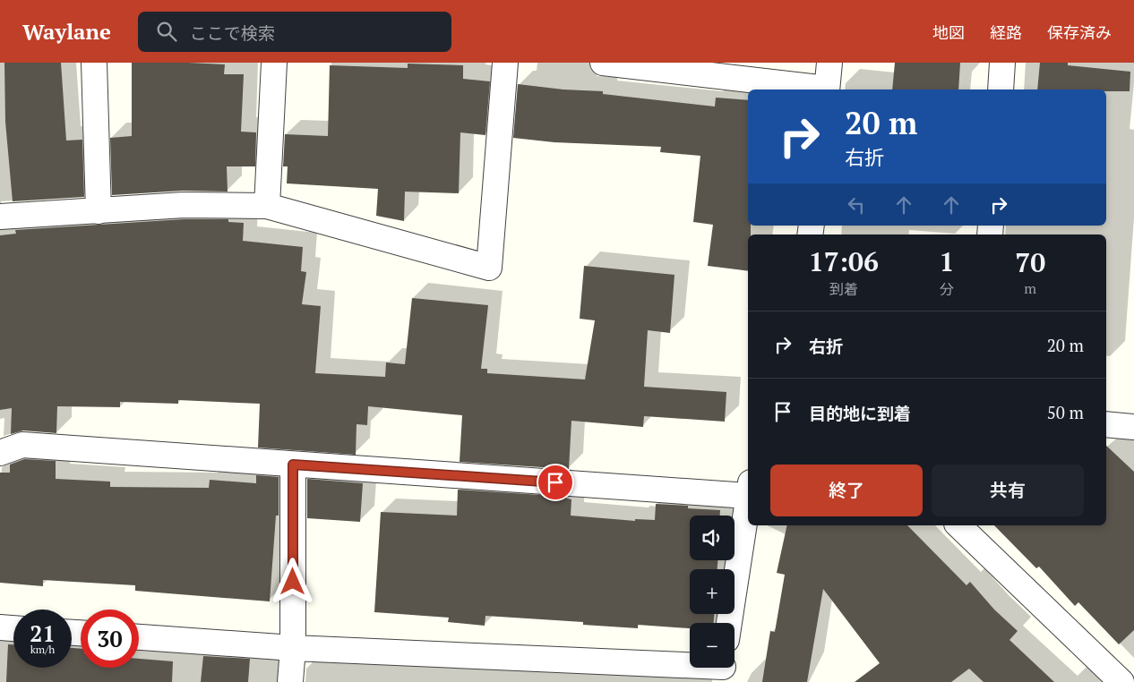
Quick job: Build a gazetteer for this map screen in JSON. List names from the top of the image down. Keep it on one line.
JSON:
{"page":{"header":"Waylane","search":"ここで検索","nav":["地図","経路","保存済み"],"turn":["20 m","右折"],"eta":["17:06","到着","1","分","70","m"],"list":[{"name":"右折","value":"20 m"},{"name":"目的地に到着","value":"50 m"}],"buttons":["終了","共有"],"map_buttons":["+","−"],"speed":"21 km/h","limit":"30"}}
